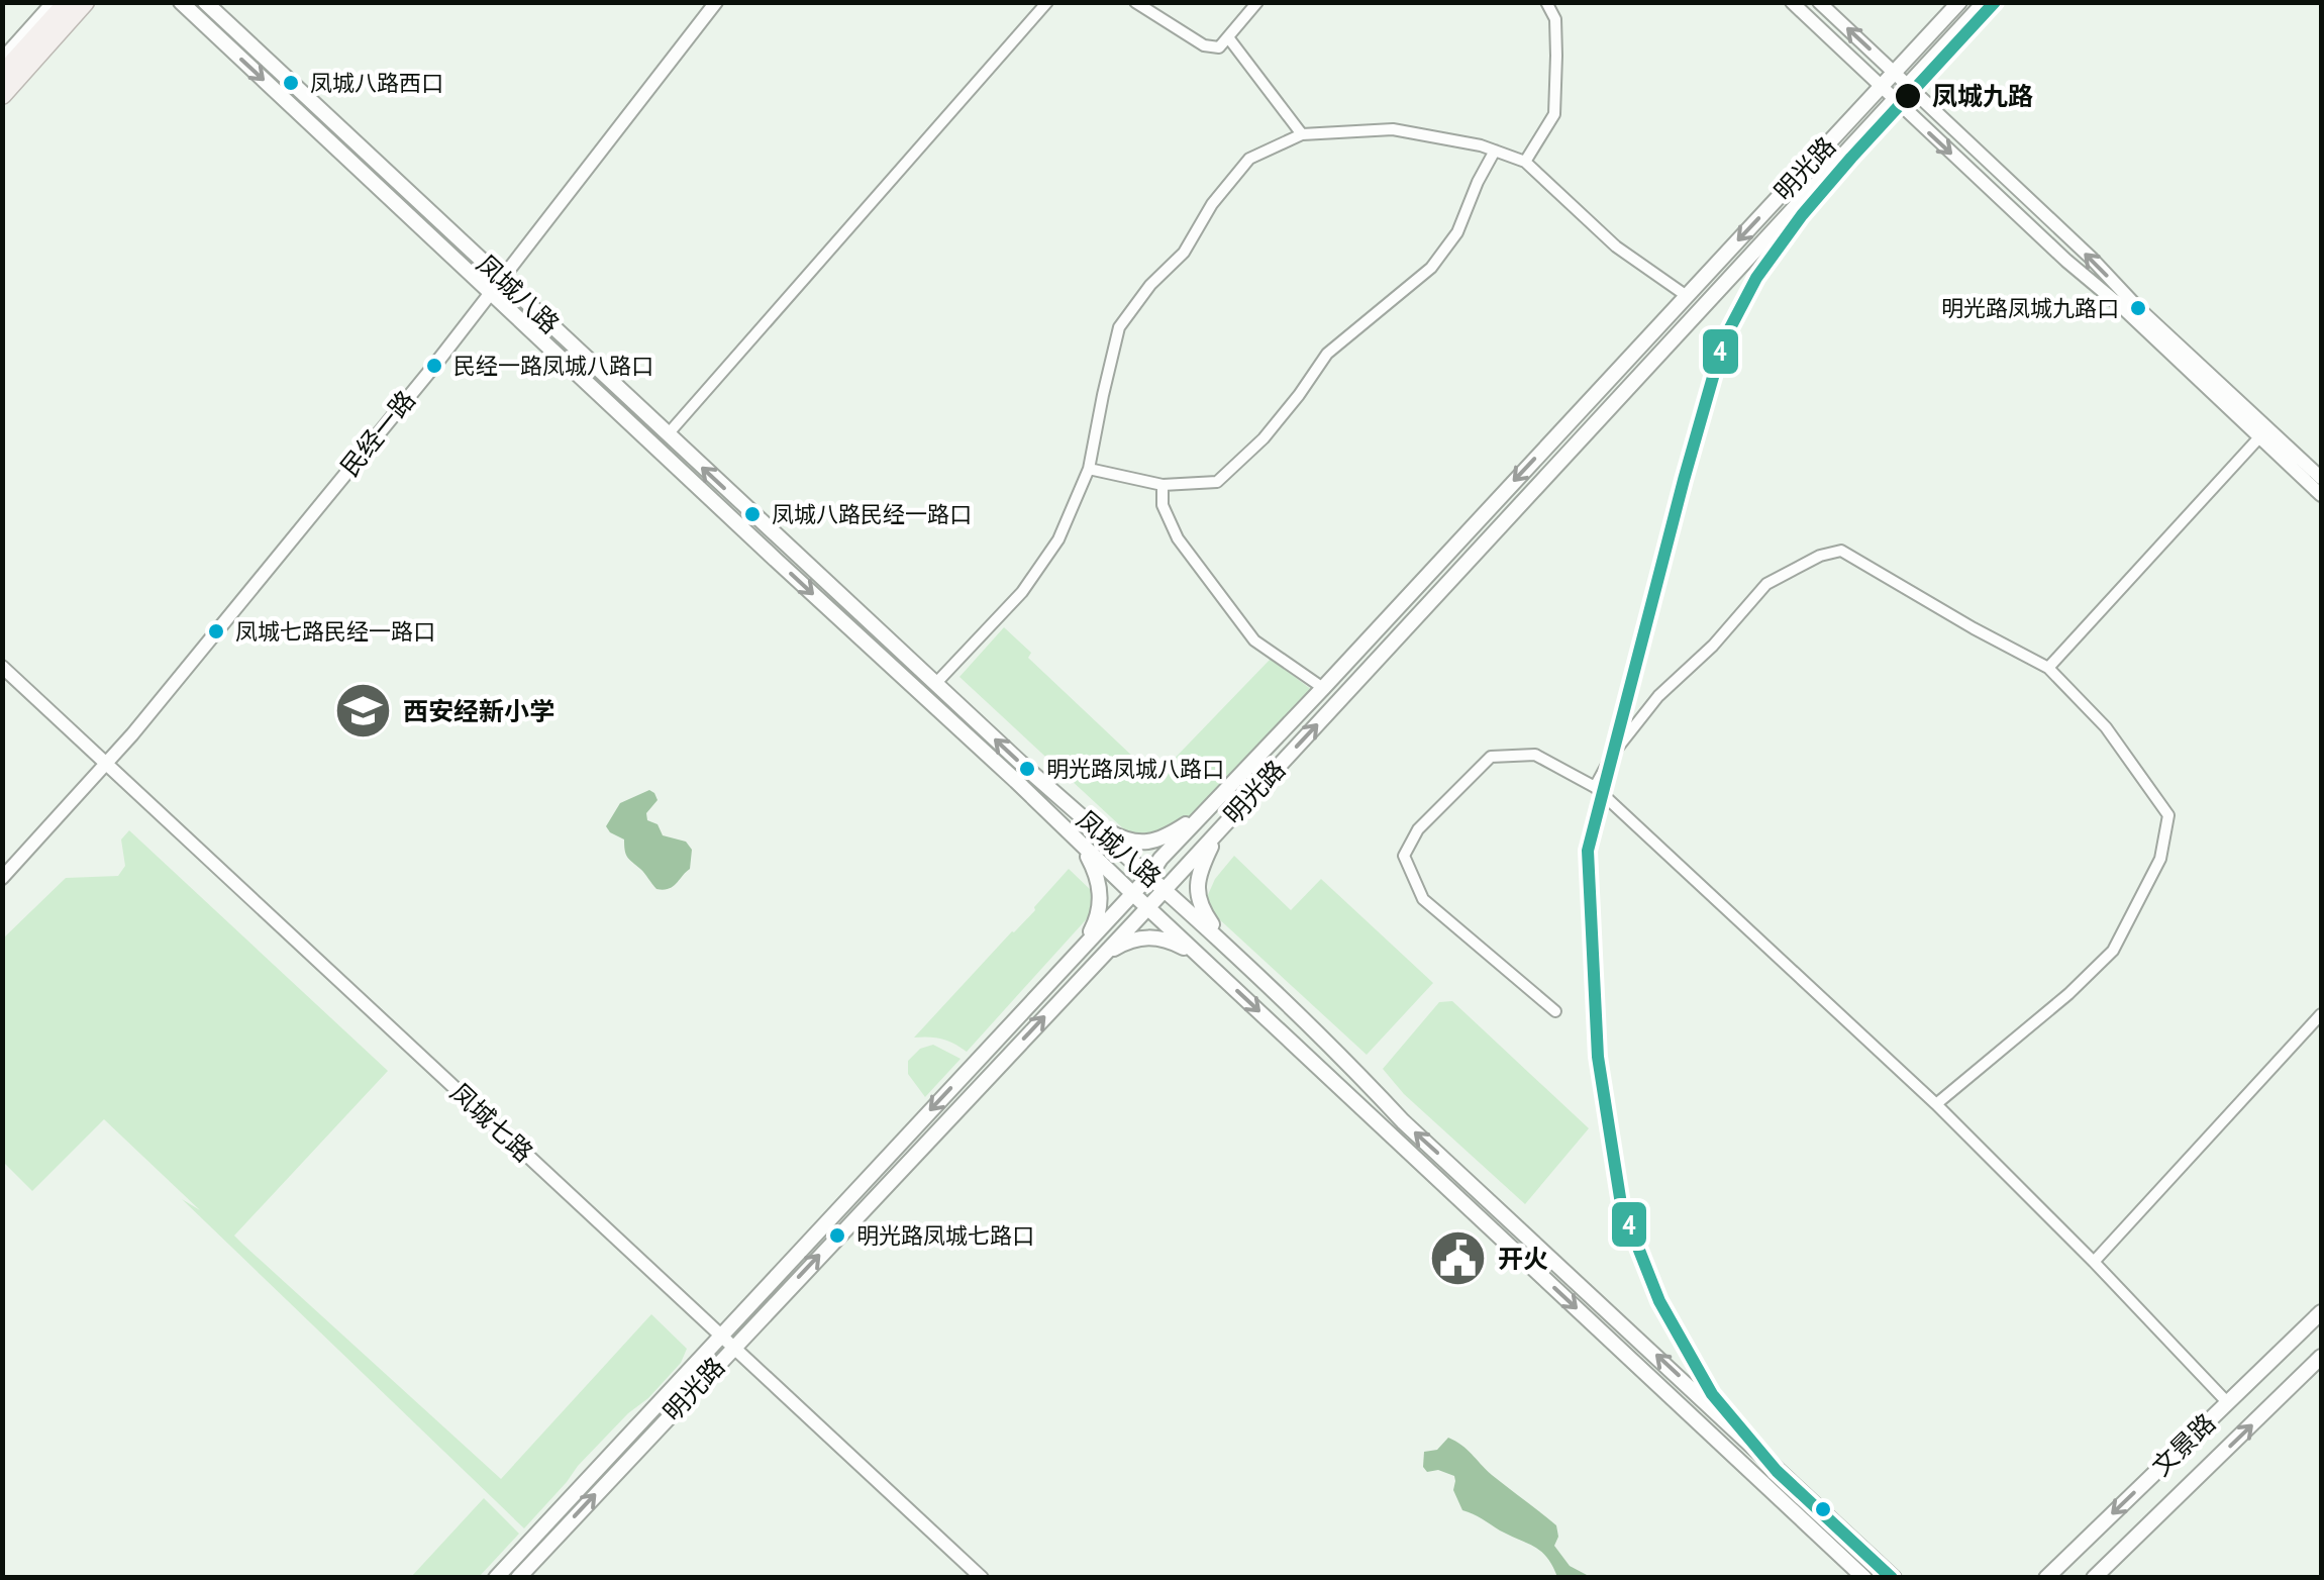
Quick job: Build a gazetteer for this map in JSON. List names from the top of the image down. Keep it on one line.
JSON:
{"streets":{"main road":["明光路","凤城八路","文景路"],"street":["民经一路","凤城七路"]},"crossings":[["明光路","凤城八路"],["明光路","凤城七路"],["凤城八路","民经一路"],["民经一路","凤城七路"]],"places":{"other":["凤城八路西口","凤城九路","明光路凤城九路口","民经一路凤城八路口","凤城八路民经一路口","凤城七路民经一路口","明光路凤城八路口","明光路凤城七路口"],"school or university":["西安经新小学"],"public building":["开火"]},"lines":["transit line 4"]}
